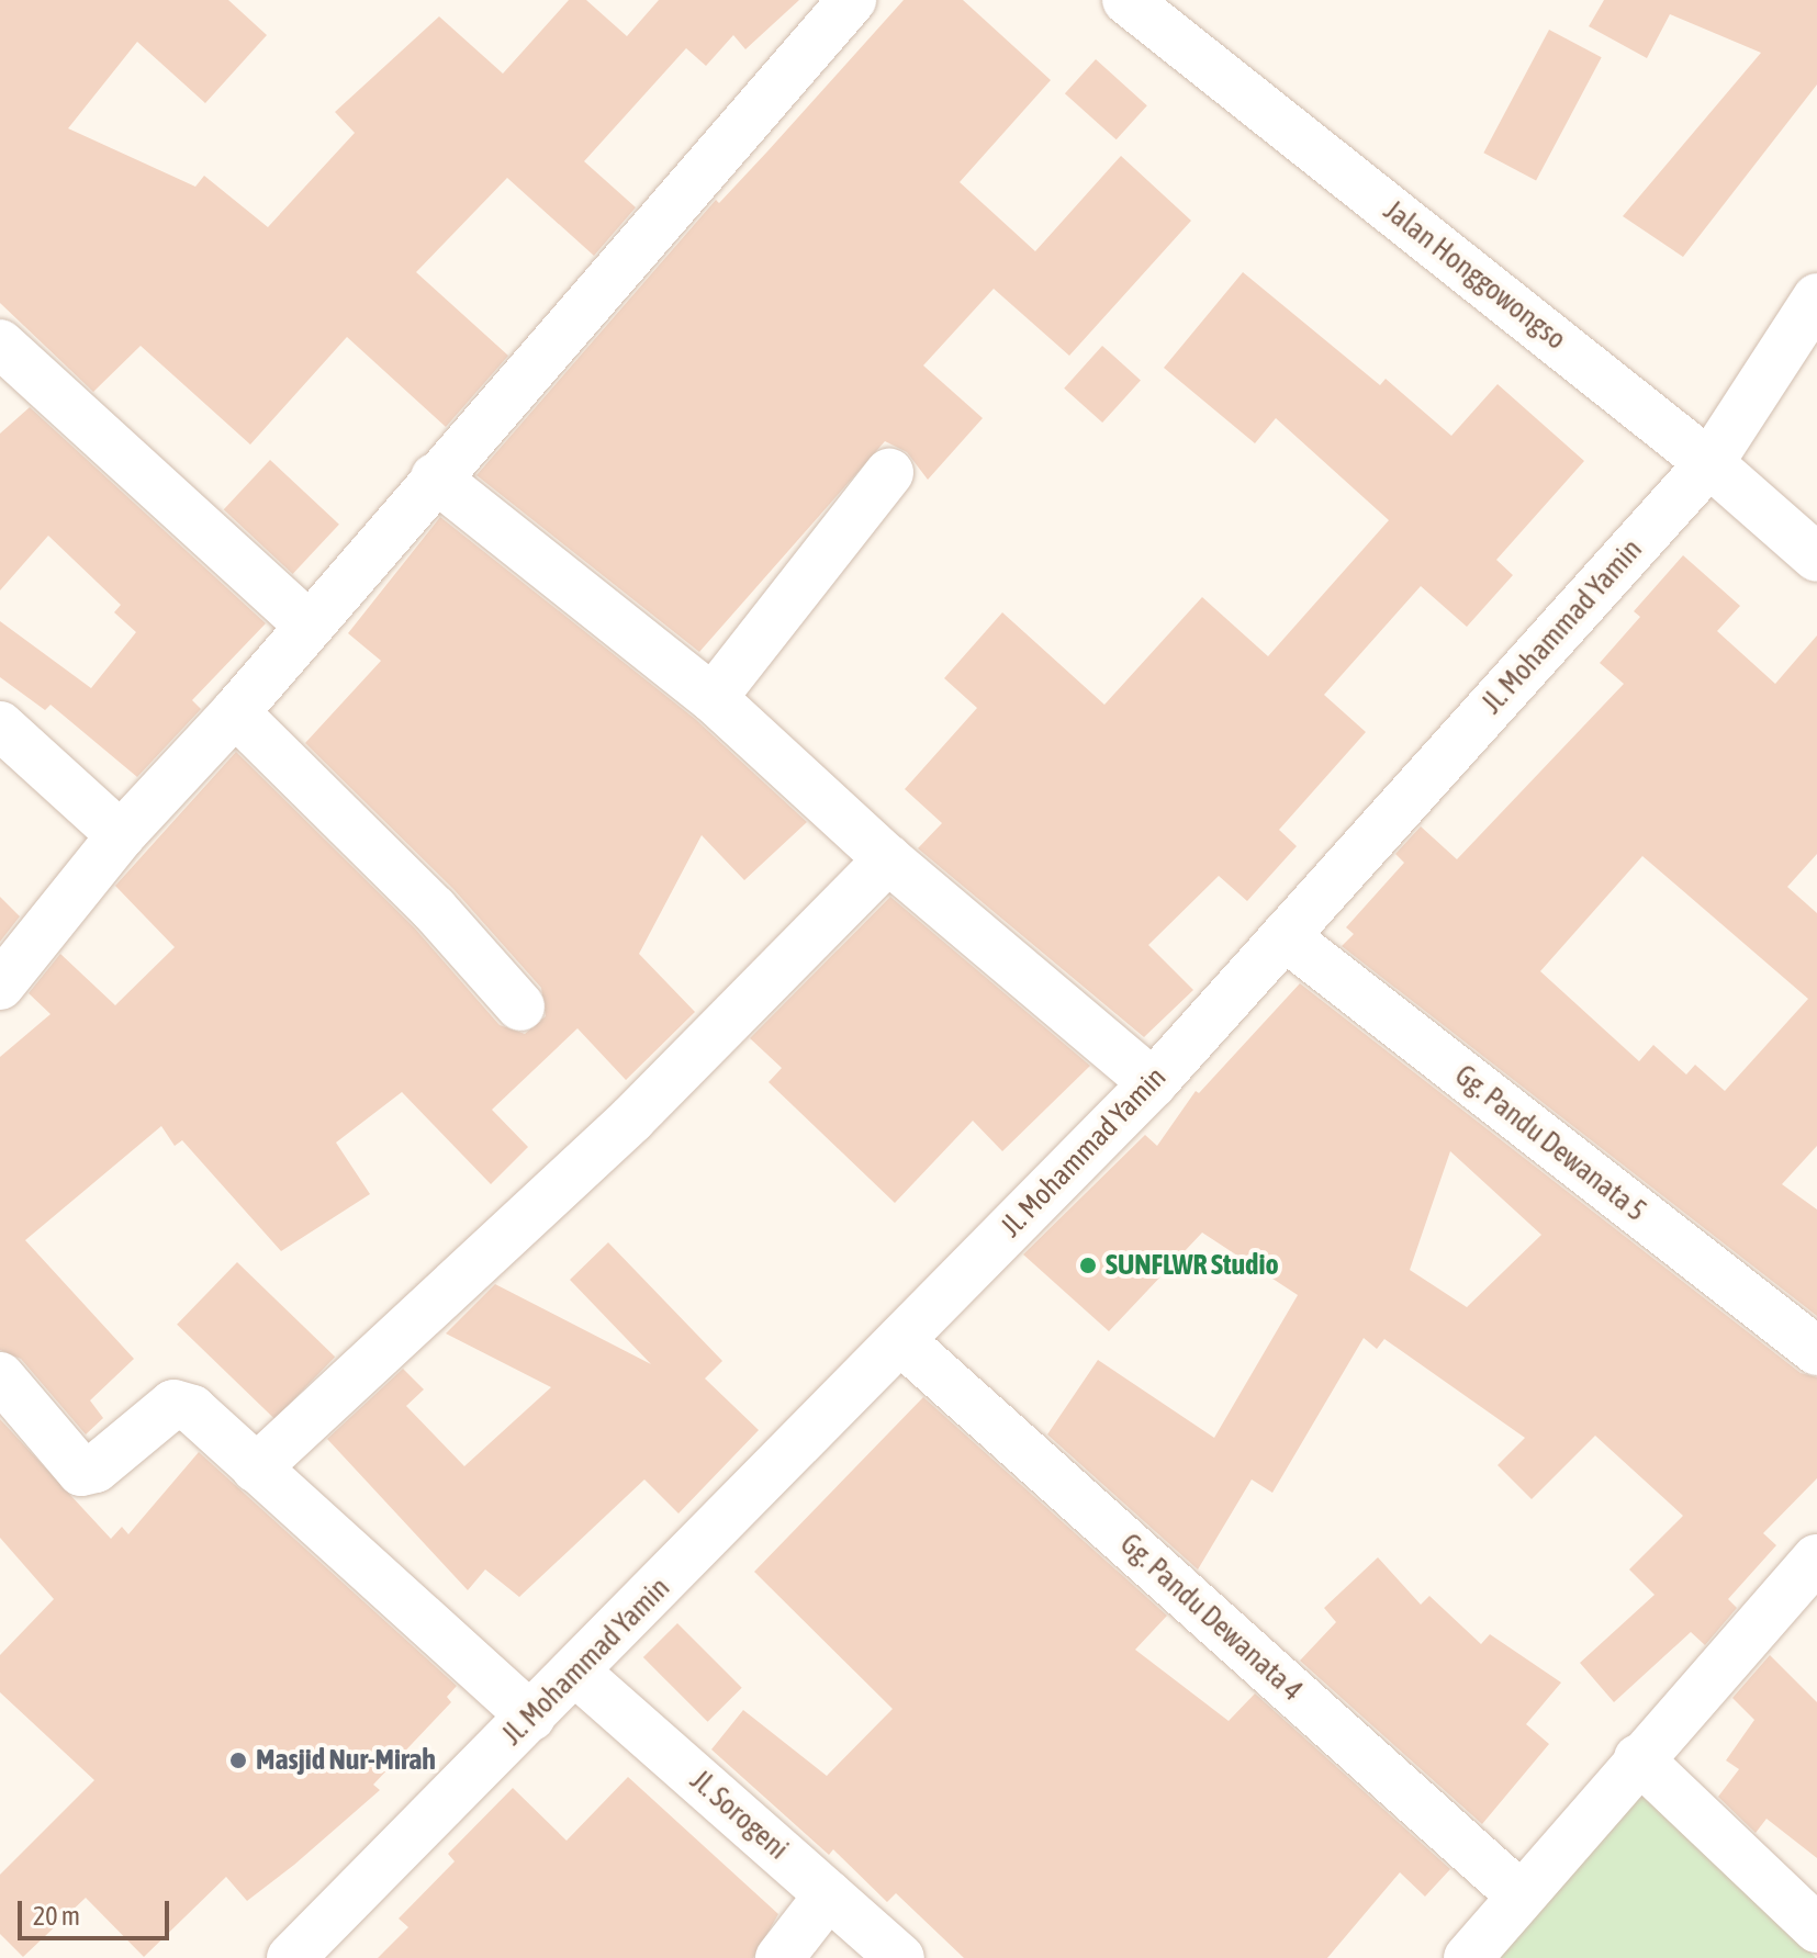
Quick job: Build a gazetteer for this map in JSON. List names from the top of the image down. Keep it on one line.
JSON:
{"streets":{"street":["Jalan Honggowongso","Jl. Mohammad Yamin","Gg. Pandu Dewanata 5","Gg. Pandu Dewanata 4","Jl. Sorogeni"]},"crossings":[["Jalan Honggowongso","Jl. Mohammad Yamin"],["Jl. Mohammad Yamin","Gg. Pandu Dewanata 5"],["Jl. Mohammad Yamin","Gg. Pandu Dewanata 4"],["Jl. Mohammad Yamin","Jl. Sorogeni"]],"places":["SUNFLWR Studio","Masjid Nur-Mirah"],"scale_bar":"20 m"}
